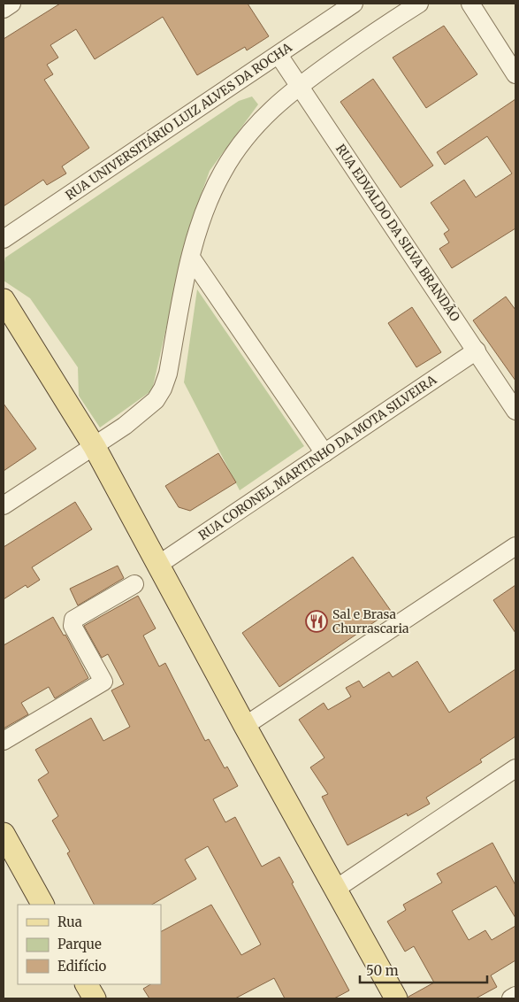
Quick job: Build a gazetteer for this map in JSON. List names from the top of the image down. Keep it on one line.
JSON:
{"streets":{"street":["RUA UNIVERSITÁRIO LUIZ ALVES DA ROCHA","RUA EDVALDO DA SILVA BRANDÃO","RUA CORONEL MARTINHO DA MOTA SILVEIRA"]},"crossings":[["RUA UNIVERSITÁRIO LUIZ ALVES DA ROCHA","RUA EDVALDO DA SILVA BRANDÃO"],["RUA EDVALDO DA SILVA BRANDÃO","RUA CORONEL MARTINHO DA MOTA SILVEIRA"]],"places":{"restaurant":["Sal e Brasa Churrascaria"]},"legend":["Rua","Parque","Edifício"],"scale_bar":"50 m"}
